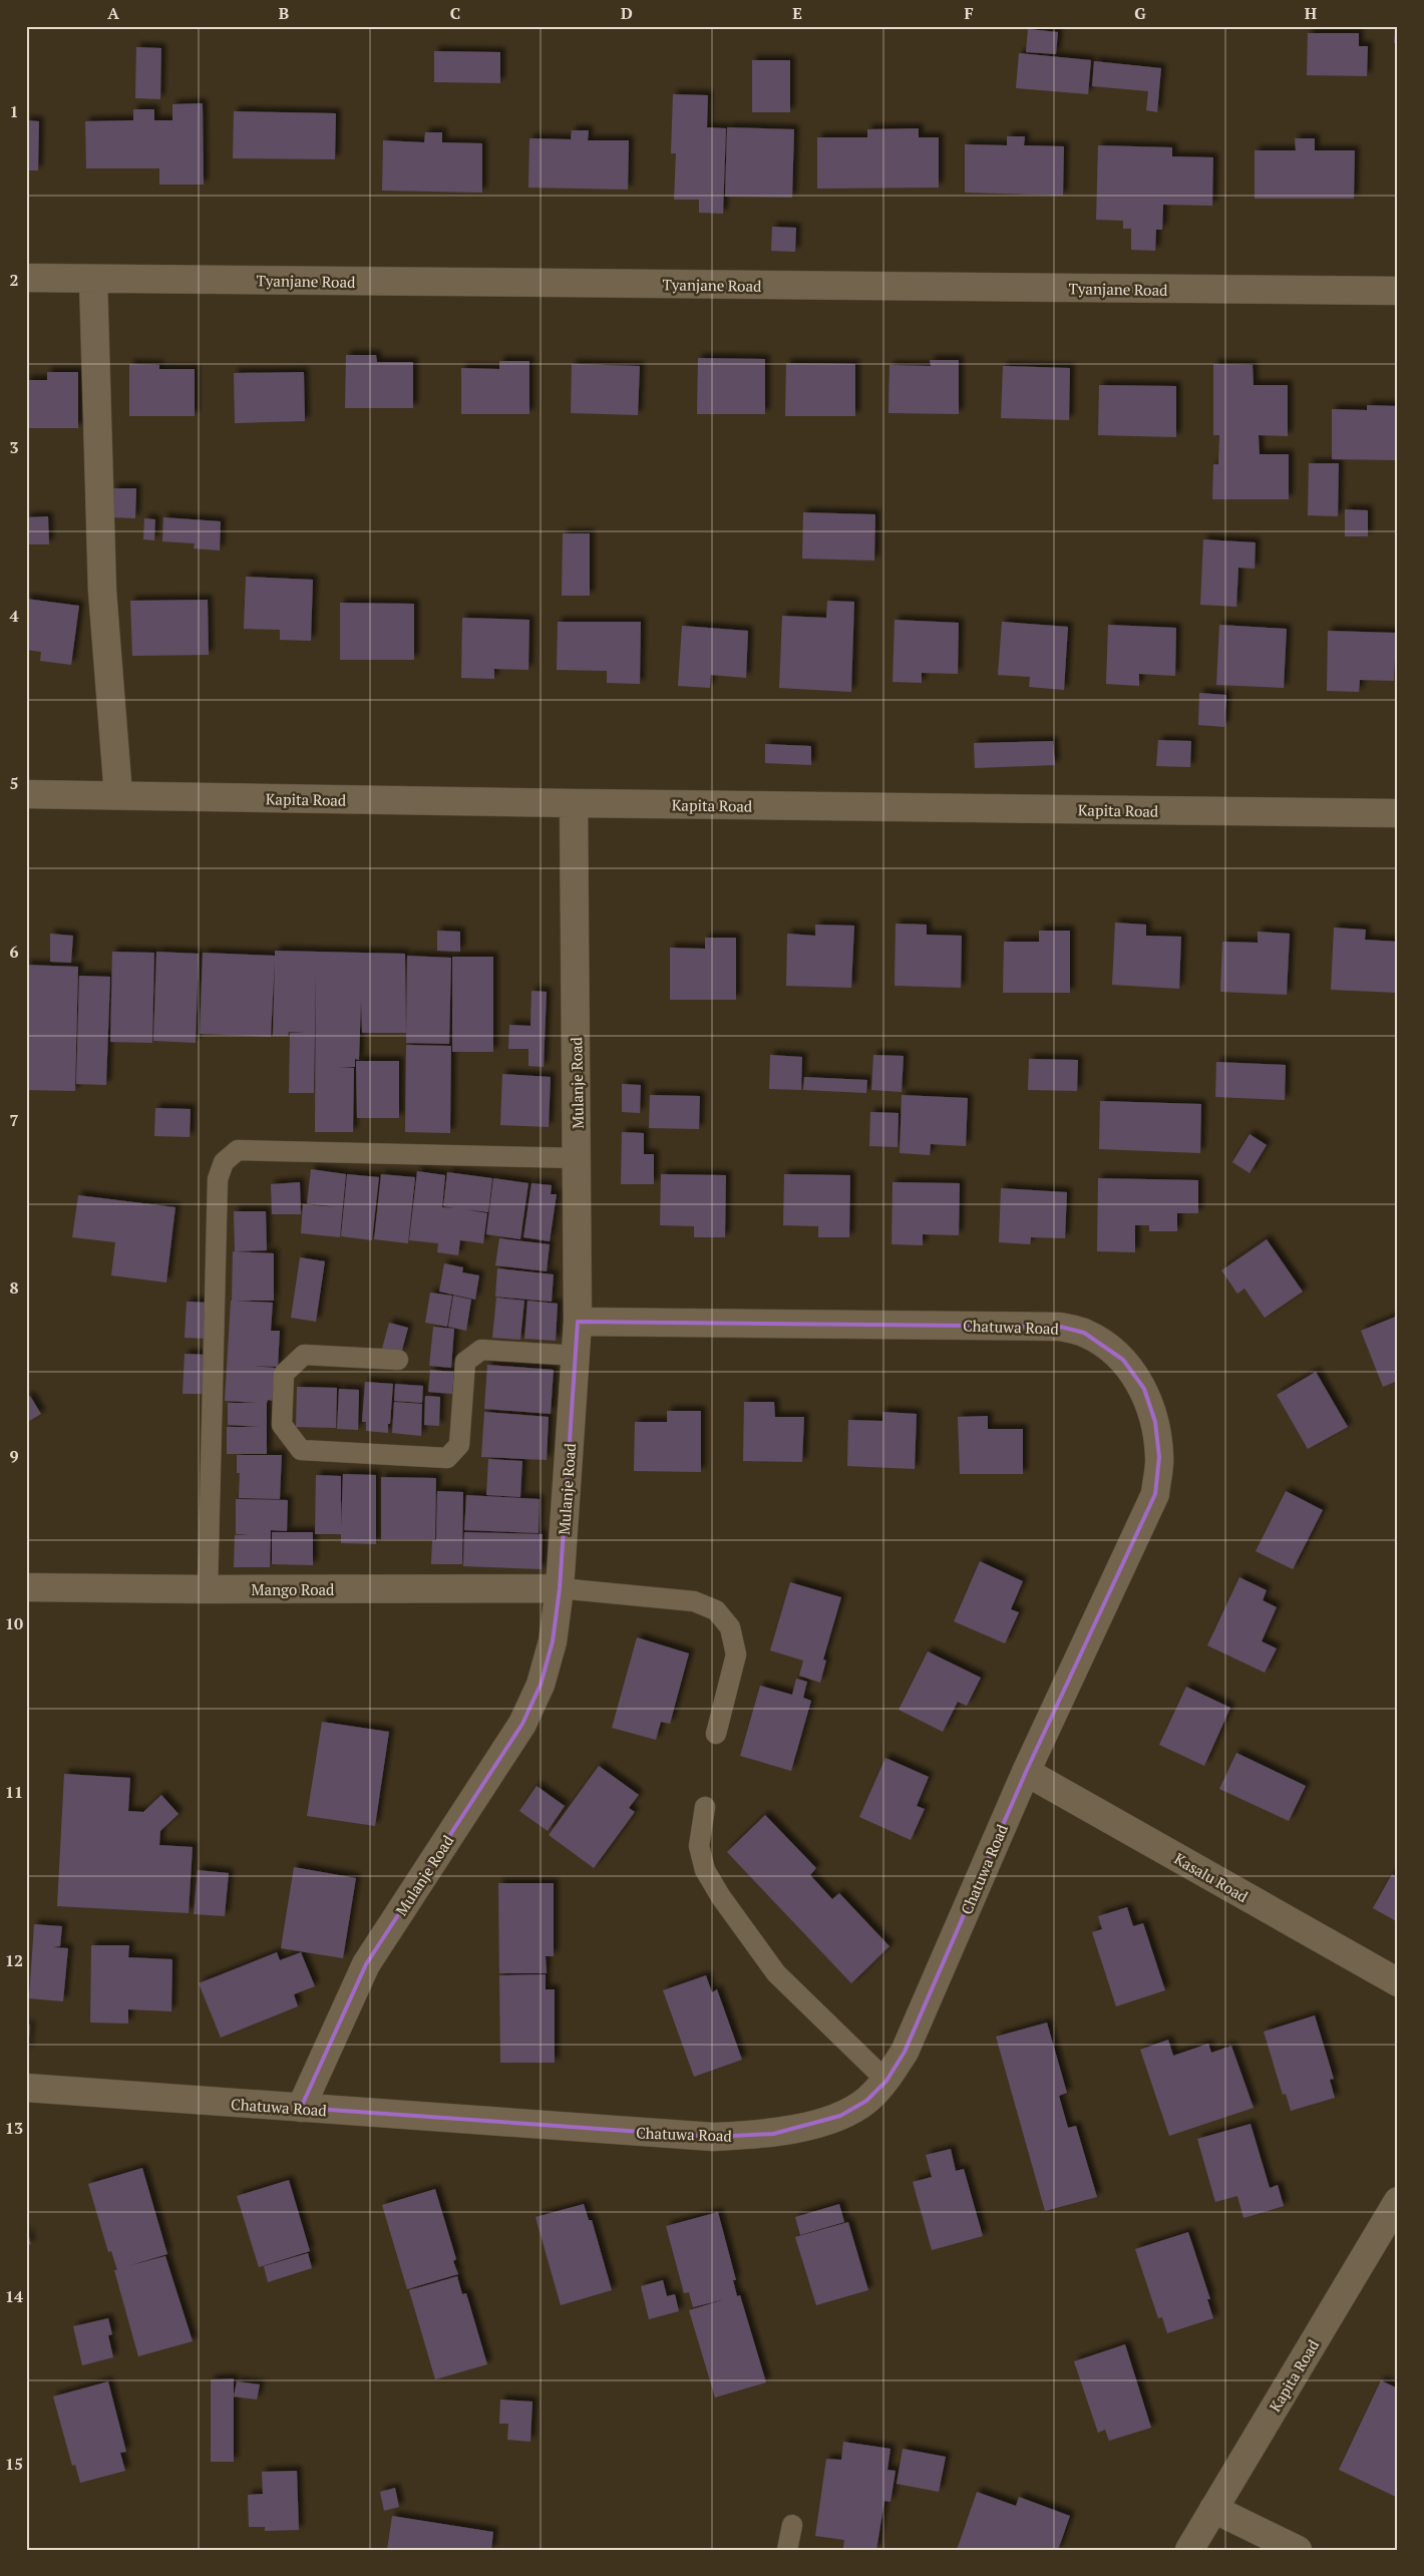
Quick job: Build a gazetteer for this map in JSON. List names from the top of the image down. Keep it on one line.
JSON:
{"streets":{"street":["Tyanjane Road","Kapita Road","Mulanje Road","Chatuwa Road","Mango Road","Kasalu Road"]},"crossings":[["Kapita Road","Mulanje Road"],["Mulanje Road","Chatuwa Road"],["Mulanje Road","Mango Road"],["Chatuwa Road","Kasalu Road"]],"grid":{"columns":["A","B","C","D","E","F","G","H"],"rows":["1","2","3","4","5","6","7","8","9","10","11","12","13","14","15"]}}
